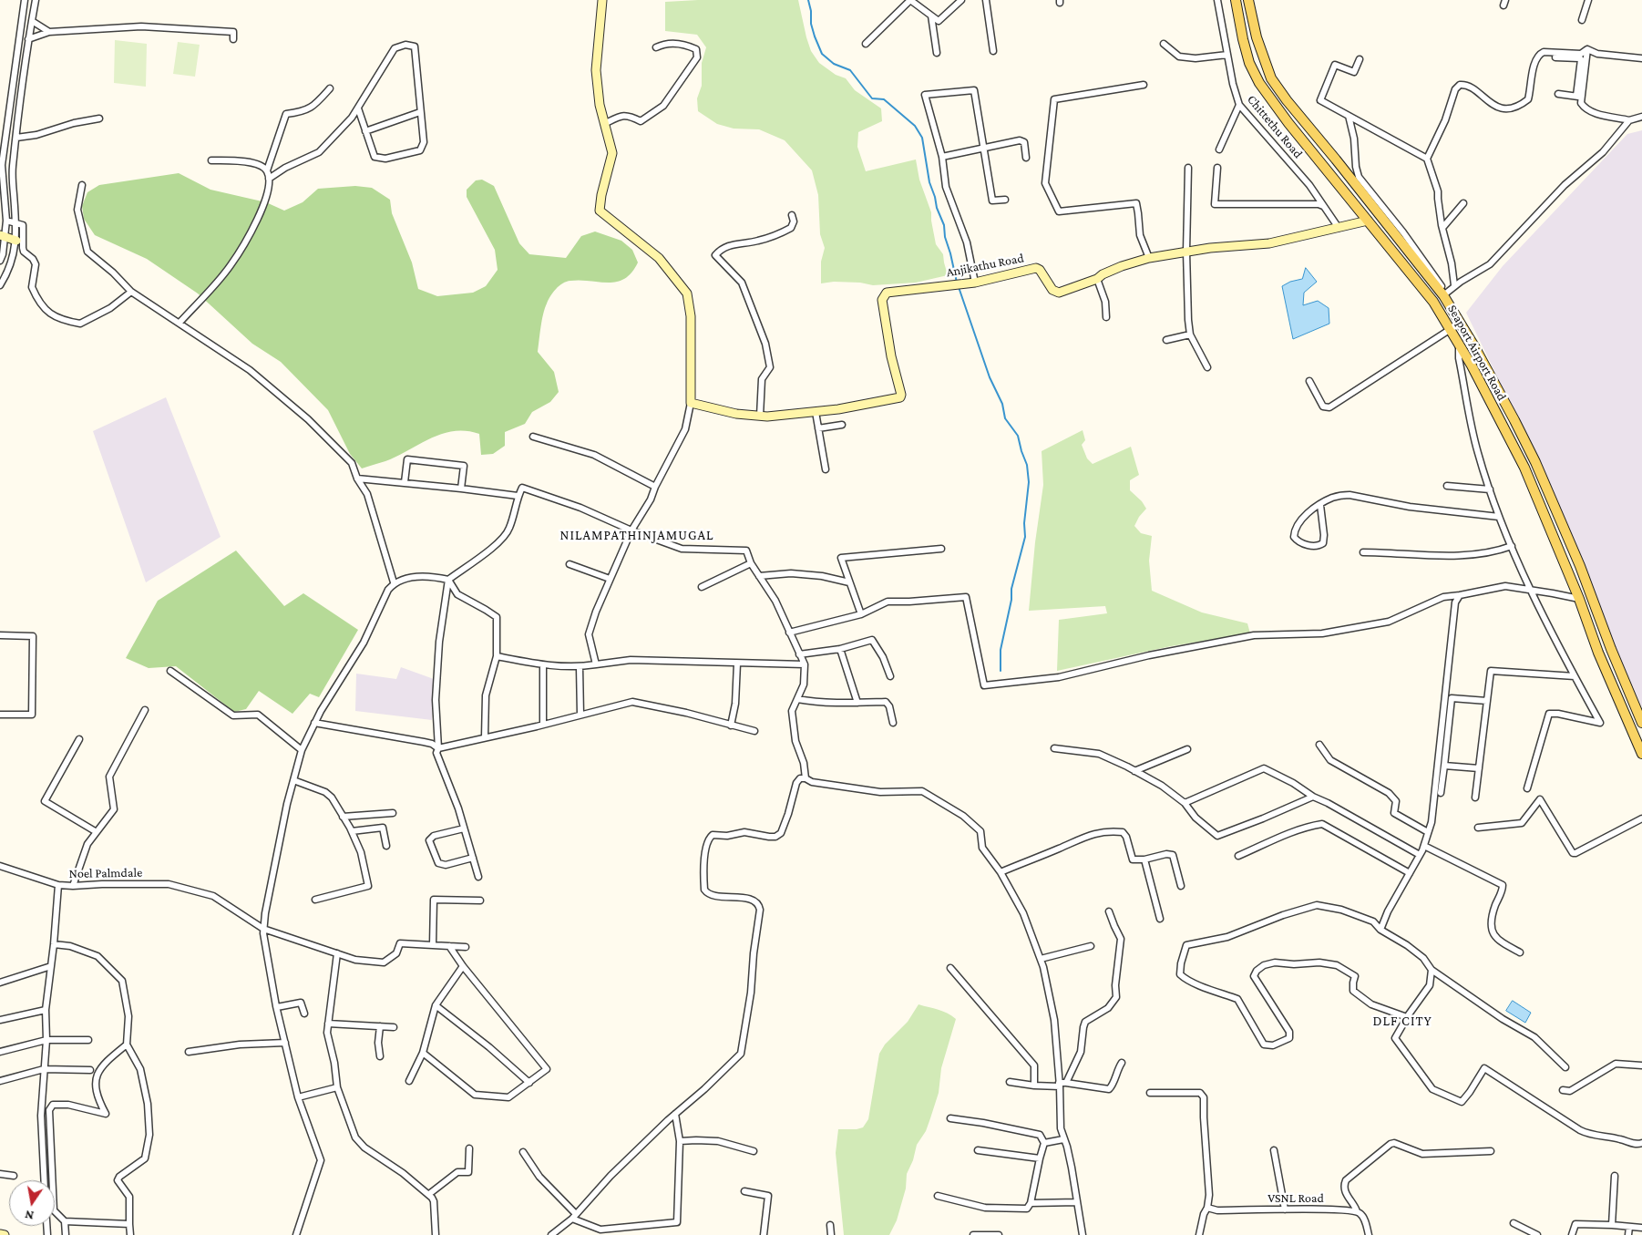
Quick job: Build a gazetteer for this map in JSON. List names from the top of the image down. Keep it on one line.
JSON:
{"streets":{"main road":["Seaport Airport Road"],"street":["Chittethu Road","Anjikathu Road","Noel Palmdale","VSNL Road"]},"crossings":[["Chittethu Road","Anjikathu Road"],["Anjikathu Road","Seaport Airport Road"]],"districts":["NILAMPATHINJAMUGAL","DLF CITY"],"north":"bottom"}
